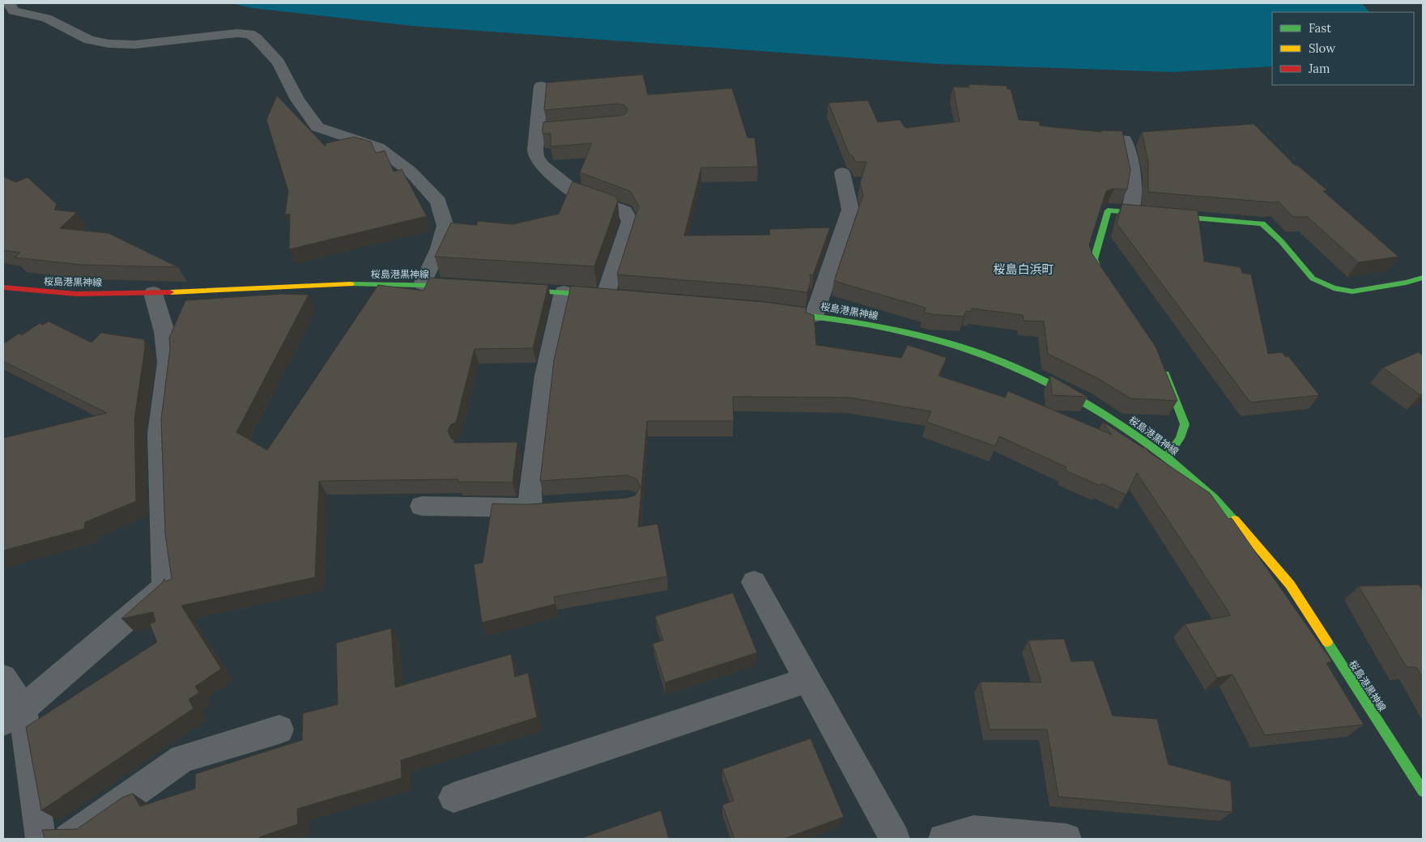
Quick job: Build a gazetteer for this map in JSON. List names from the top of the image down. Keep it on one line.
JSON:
{"streets":{"main road":["桜島港黒神線"]},"districts":["桜島白浜町"],"legend":["Fast","Slow","Jam"]}
